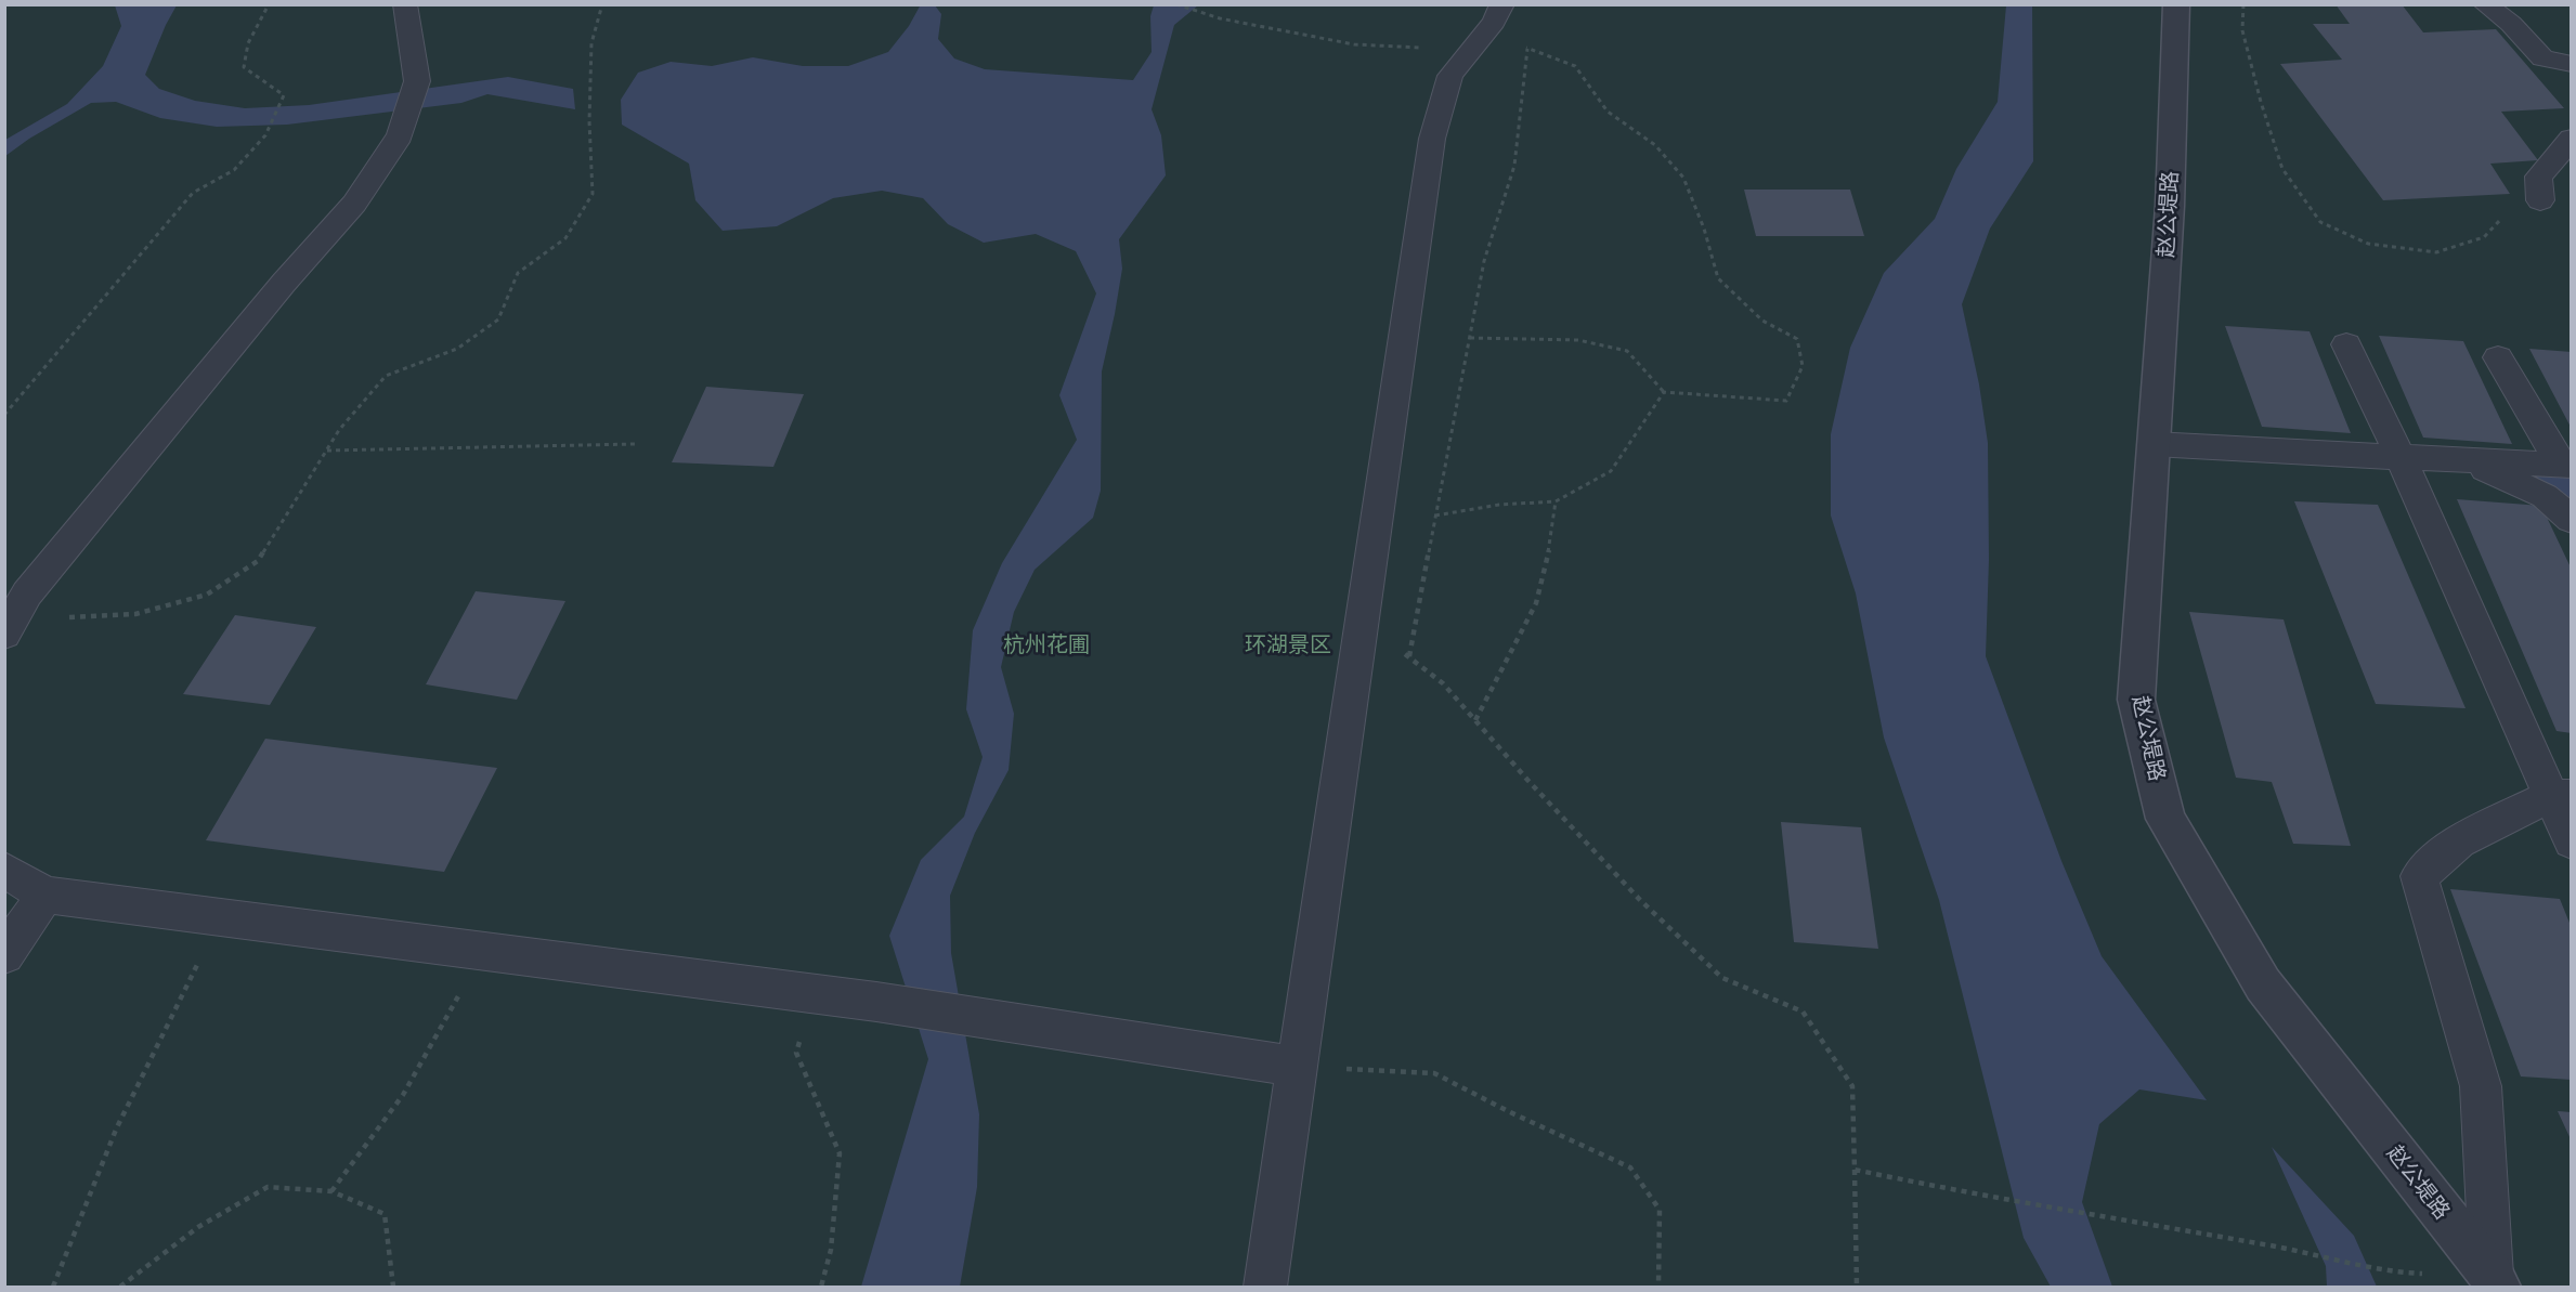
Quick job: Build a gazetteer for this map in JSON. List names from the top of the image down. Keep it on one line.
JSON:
{"streets":{"street":["赵公堤路"]},"parks":["杭州花圃","环湖景区"]}
